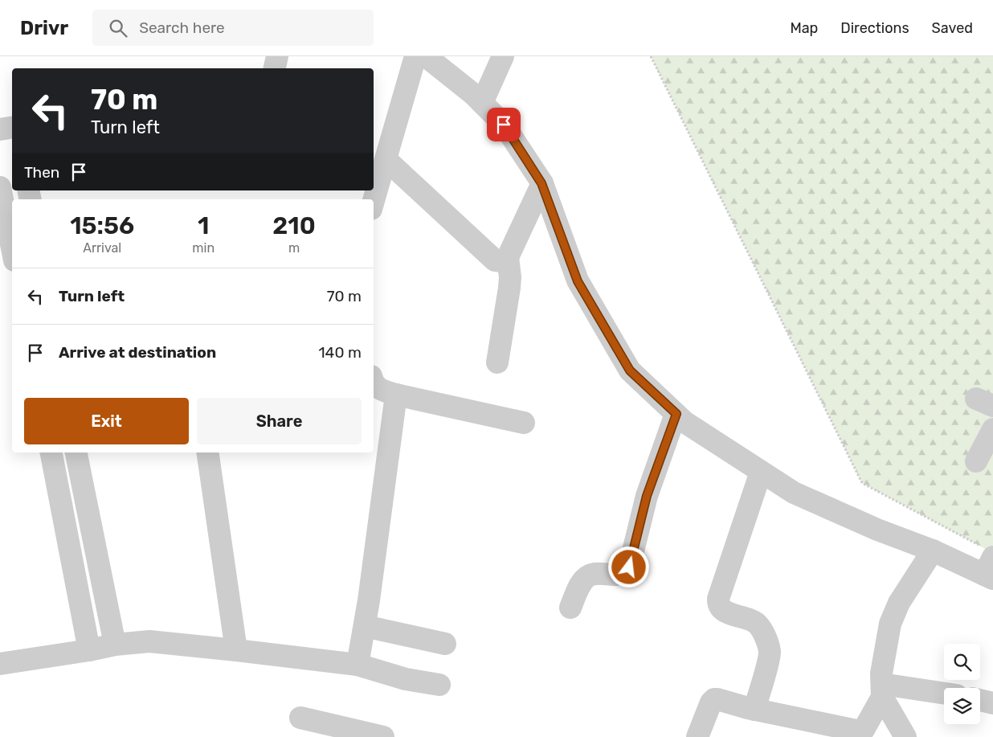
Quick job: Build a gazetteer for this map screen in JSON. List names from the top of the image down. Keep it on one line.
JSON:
{"page":{"header":"Drivr","search":"Search here","nav":["Map","Directions","Saved"],"turn":["70 m","Turn left"],"then":"Then","eta":["15:56","Arrival","1","min","210","m"],"list":[{"name":"Turn left","value":"70 m"},{"name":"Arrive at destination","value":"140 m"}],"buttons":["Exit","Share"]}}
